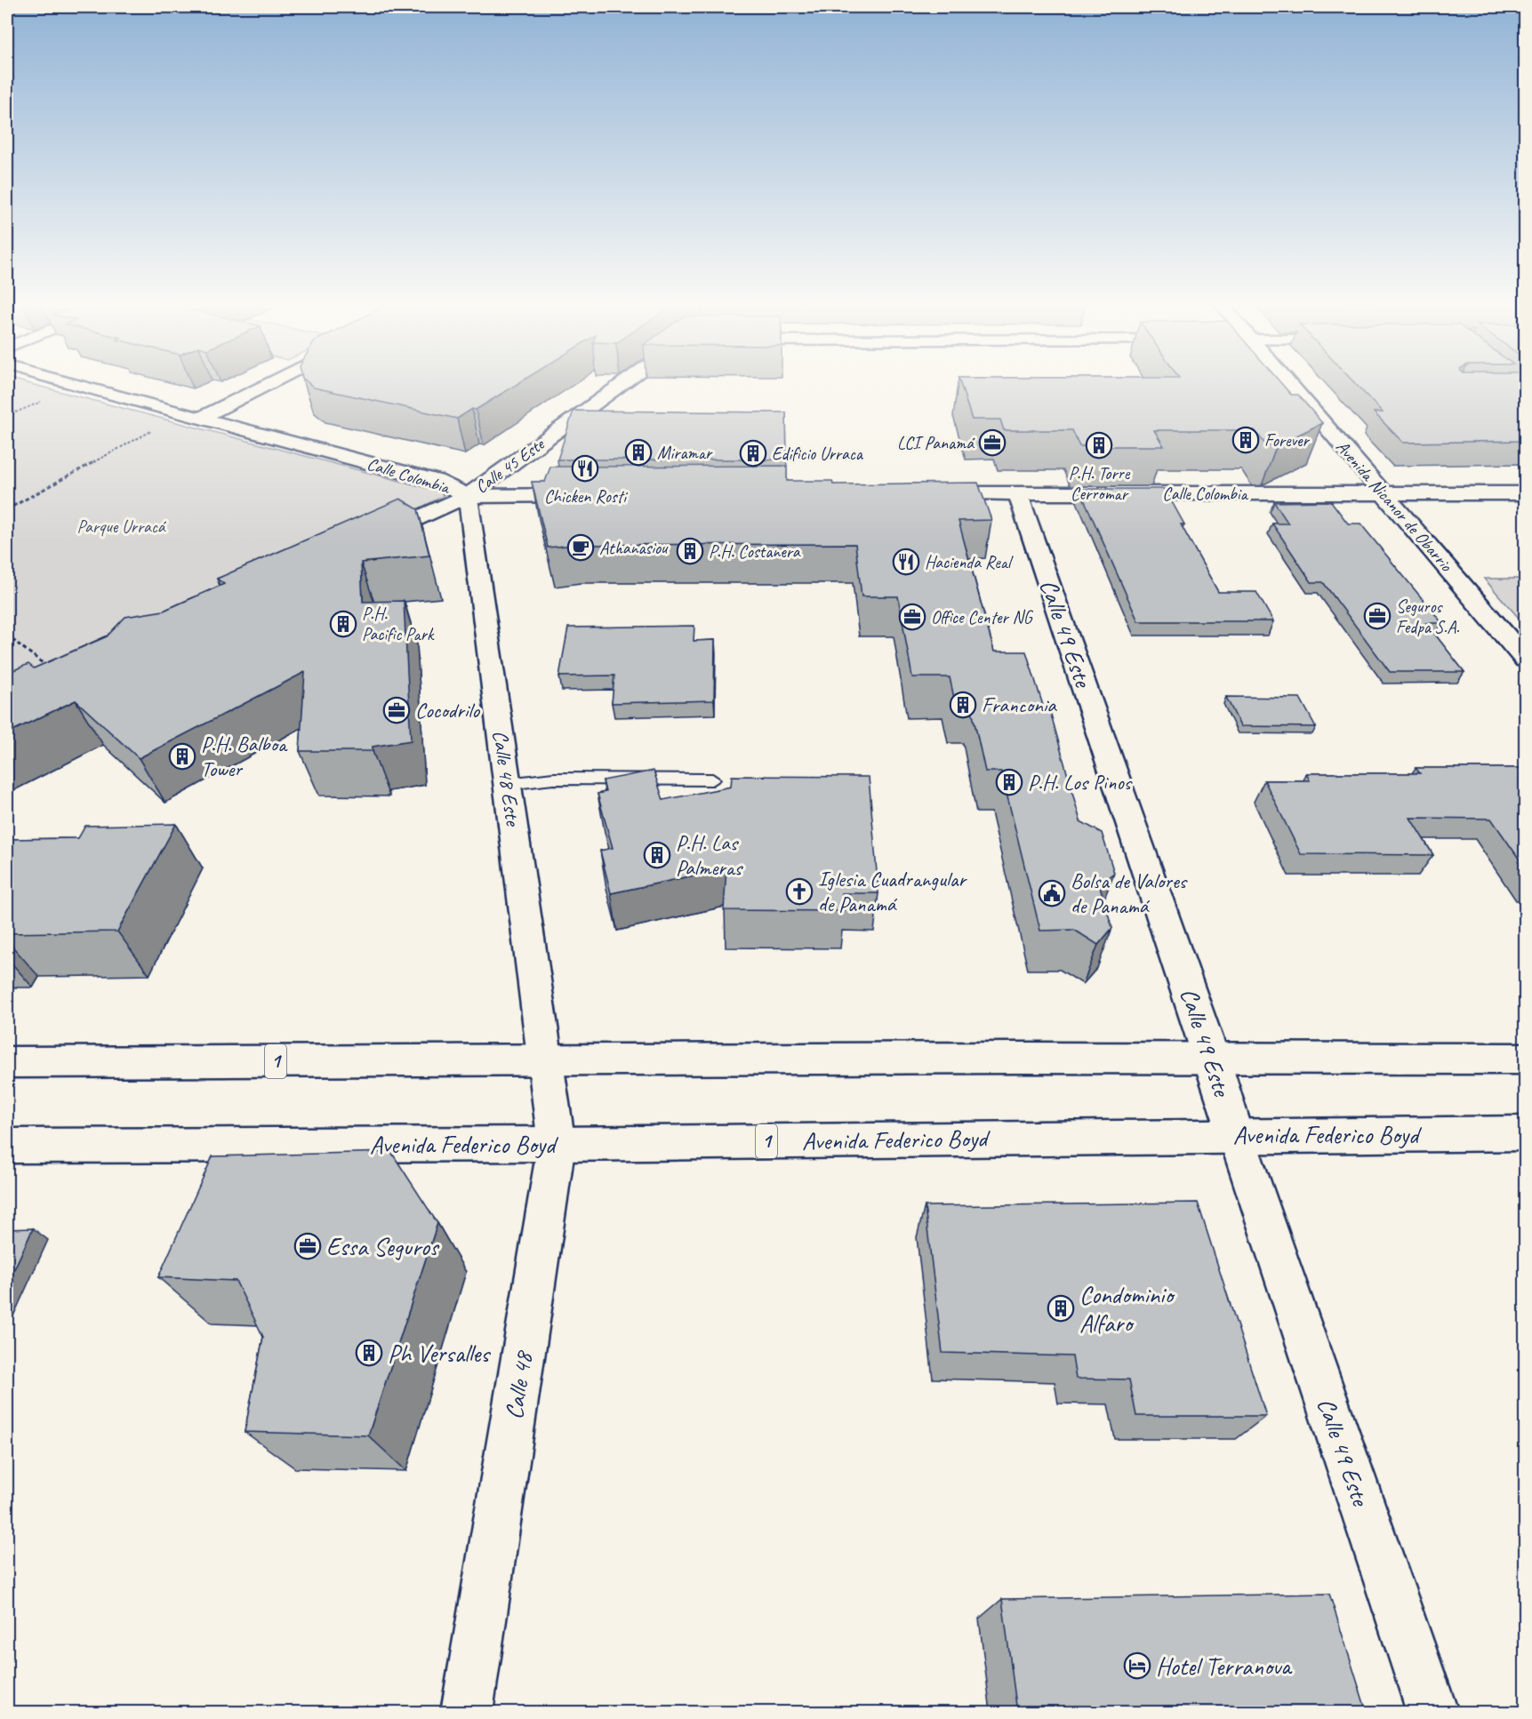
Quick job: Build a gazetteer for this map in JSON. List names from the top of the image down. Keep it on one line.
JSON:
{"streets":{"main road":["Calle 45 Este","Calle Colombia","Avenida Nicanor de Obarrio","Calle 49 Este","Calle 48 Este","1","Avenida Federico Boyd","Calle 48"]},"crossings":[["Calle 45 Este","Calle Colombia"],["Calle 45 Este","Calle 48 Este"],["Calle Colombia","Avenida Nicanor de Obarrio"],["Calle Colombia","Calle 49 Este"],["Calle Colombia","Calle 48 Este"],["Calle 49 Este","1"],["Calle 49 Este","Avenida Federico Boyd"],["Calle 48 Este","1"],["Calle 48 Este","Calle 48"],["1","Calle 48"],["Avenida Federico Boyd","Calle 48"]],"parks":["Parque Urracá"],"places":{"building":["Forever","P.H. Torre Cerromar","Miramar","Edificio Urraca","P.H. Costanera","P.H. Pacific Park","Franconia","P.H. Balboa Tower","P.H. Los Pinos","P.H. Las Palmeras","Condominio Alfaro","Ph Versalles"],"office":["LCI Panamá","Seguros Fedpa S.A.","Office Center NG","Cocodrilo","Essa Seguros"],"restaurant":["Chicken Rosti","Hacienda Real"],"cafe":["Athanasiou"],"church":["Iglesia Cuadrangular de Panamá"],"public building":["Bolsa de Valores de Panamá"],"hotel":["Hotel Terranova"]}}
